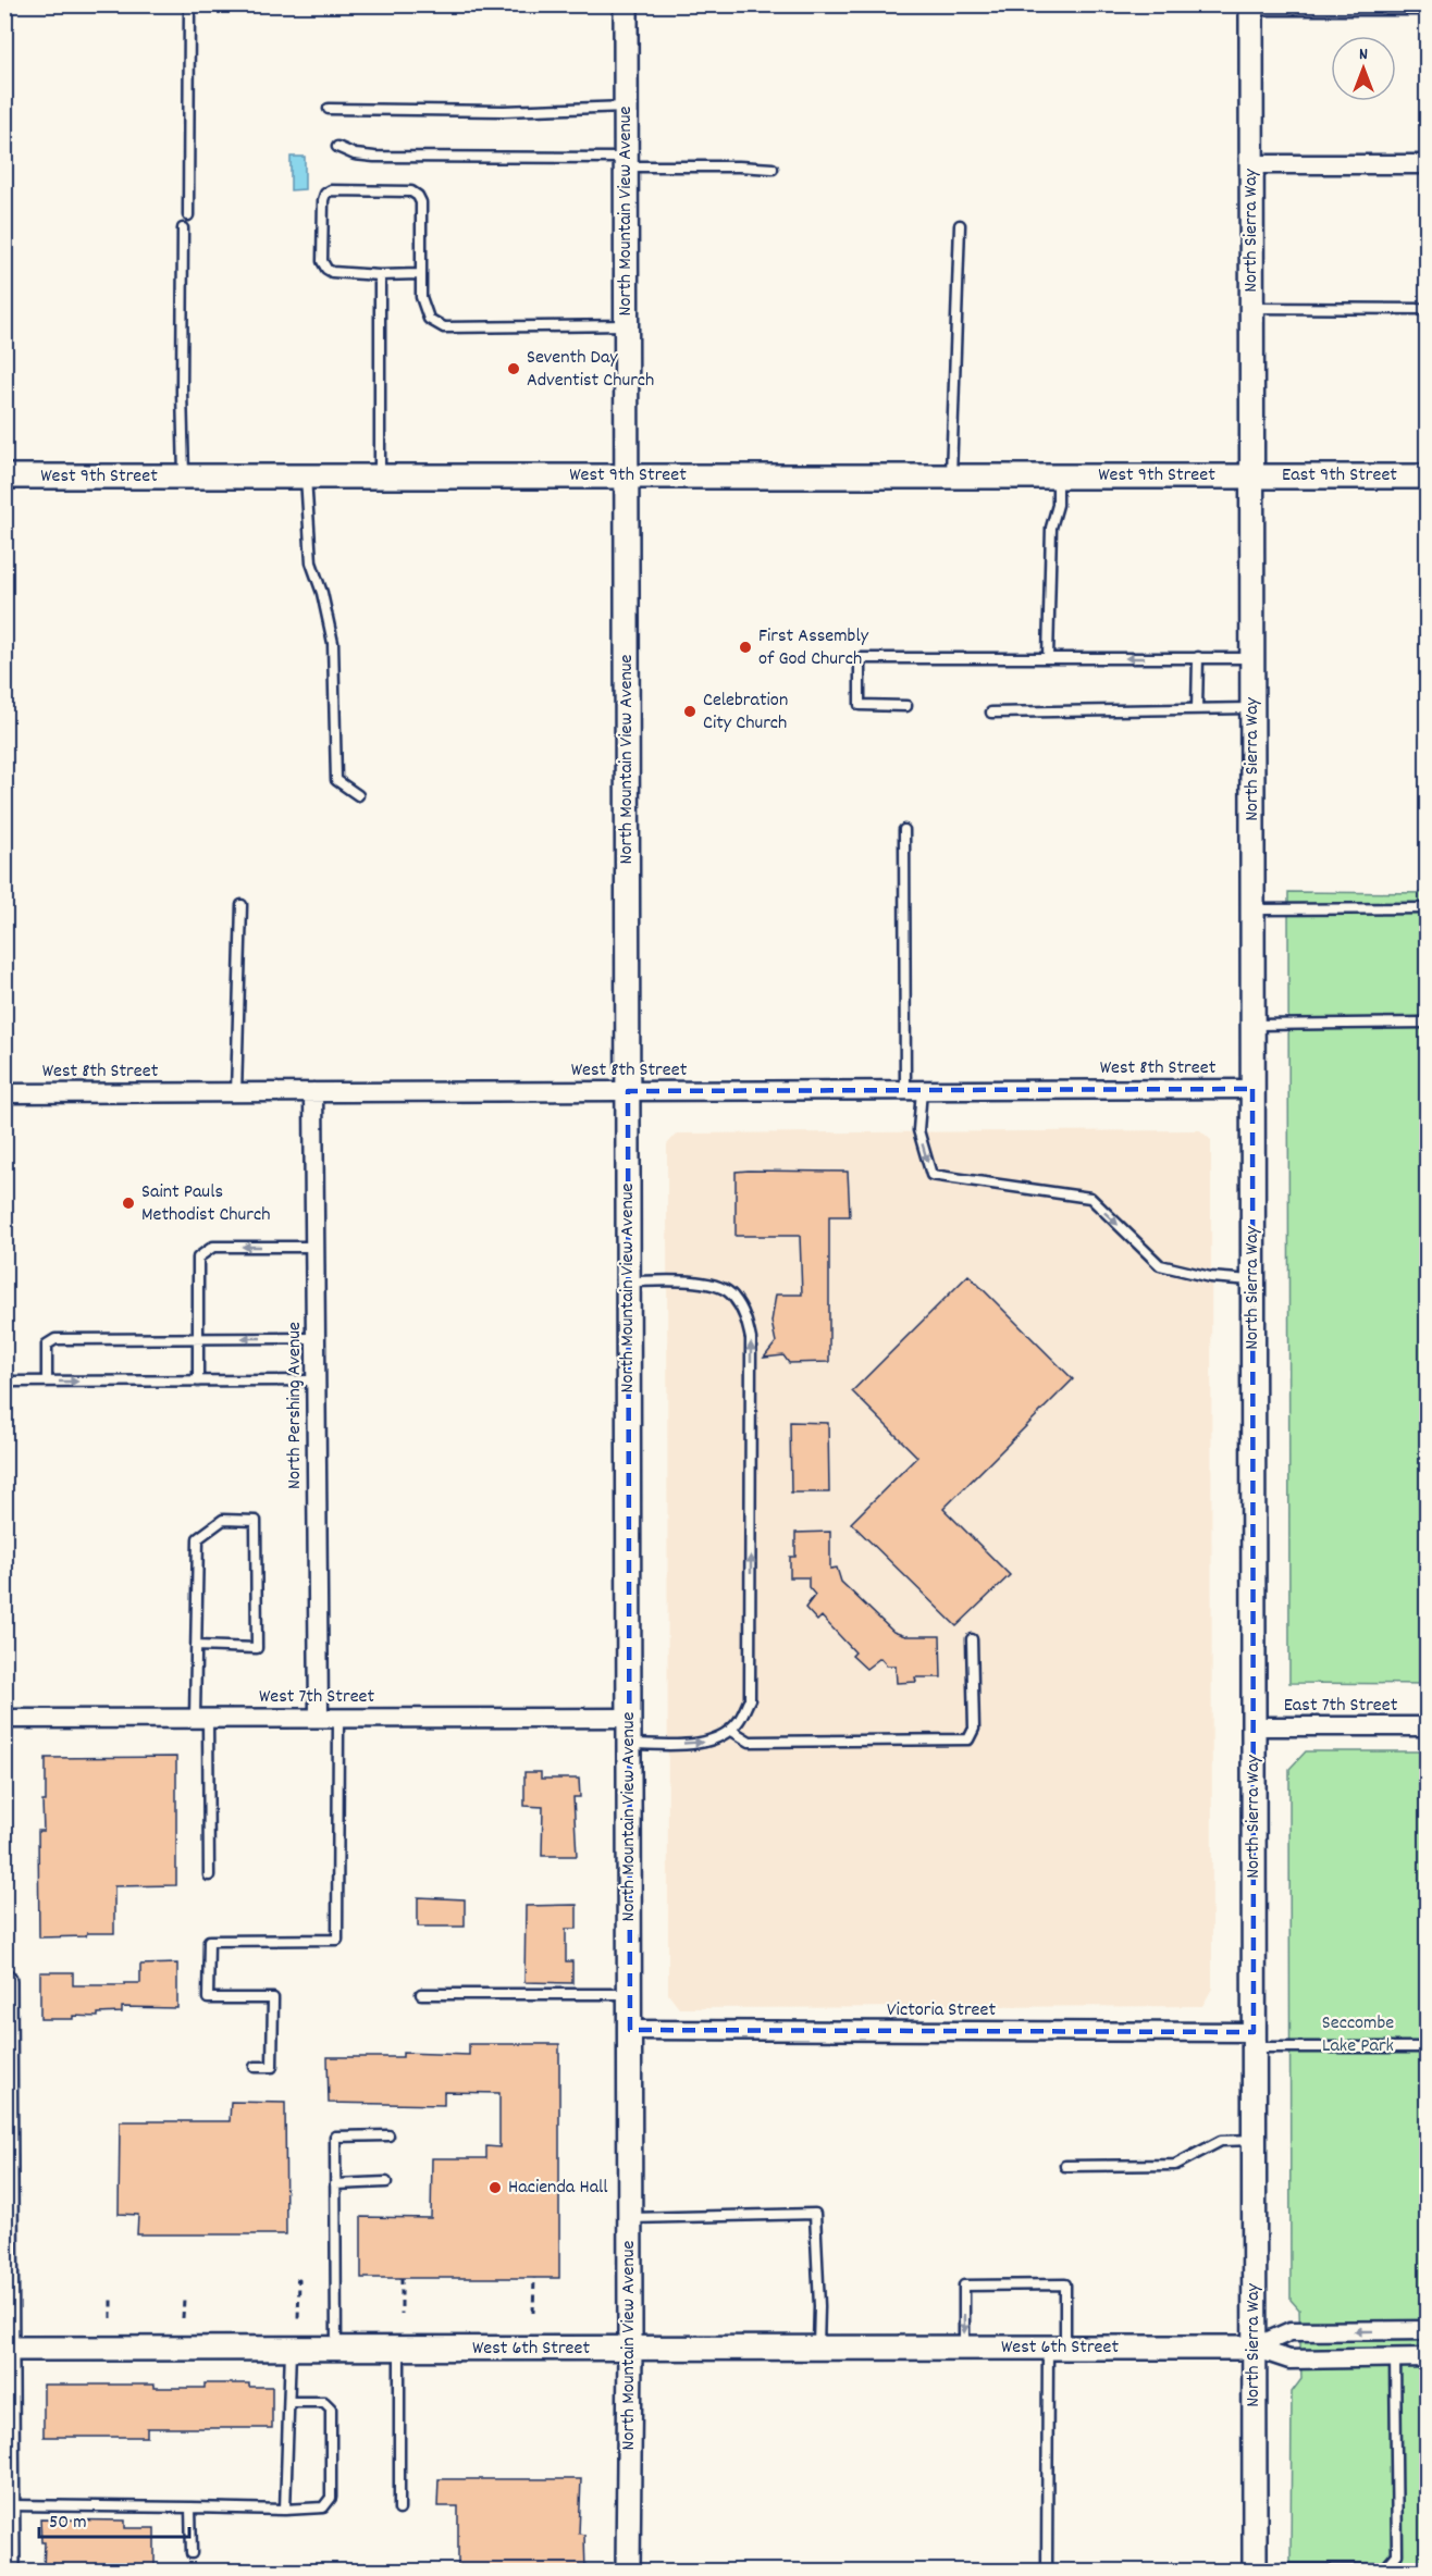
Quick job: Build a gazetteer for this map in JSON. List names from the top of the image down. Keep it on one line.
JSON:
{"streets":{"street":["North Mountain View Avenue","North Sierra Way","West 9th Street","East 9th Street","West 8th Street","North Pershing Avenue","West 7th Street","East 7th Street","Victoria Street","West 6th Street"]},"crossings":[["North Mountain View Avenue","West 9th Street"],["North Mountain View Avenue","West 8th Street"],["North Mountain View Avenue","West 7th Street"],["North Mountain View Avenue","Victoria Street"],["North Mountain View Avenue","West 6th Street"],["North Sierra Way","West 9th Street"],["North Sierra Way","East 9th Street"],["North Sierra Way","West 8th Street"],["North Sierra Way","East 7th Street"],["North Sierra Way","Victoria Street"],["North Sierra Way","West 6th Street"],["West 9th Street","East 9th Street"],["West 8th Street","North Pershing Avenue"],["North Pershing Avenue","West 7th Street"]],"parks":["Seccombe Lake Park"],"places":["Seventh Day Adventist Church","First Assembly of God Church","Celebration City Church","Saint Pauls Methodist Church","Hacienda Hall"],"scale_bar":"50 m","north":"top"}
